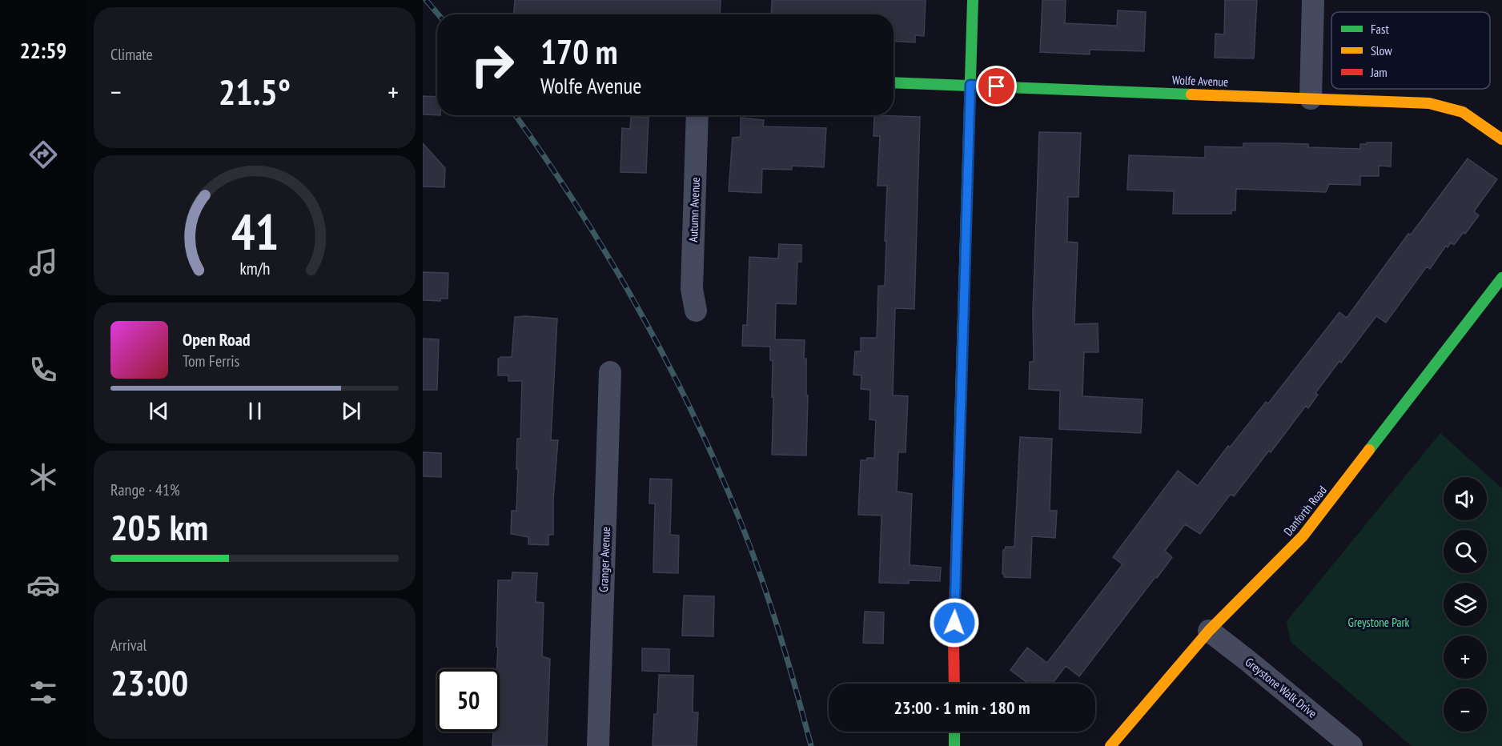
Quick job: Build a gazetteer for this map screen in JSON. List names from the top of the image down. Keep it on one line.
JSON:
{"streets":{"main road":["Wolfe Avenue","Danforth Road"],"street":["Autumn Avenue","Granger Avenue","Greystone Walk Drive"]},"crossings":[["Danforth Road","Greystone Walk Drive"]],"parks":["Greystone Park"],"legend":["Fast","Slow","Jam"],"page":{"tabs":"22:59","tile":["Climate",["Range · 41%","205 km"],["Arrival","23:00"]],"turn":["170 m","Wolfe Avenue"],"heat":["−","21.5°","+"],"song":["Open Road","Tom Ferris"],"map_buttons":["+","−"],"limit":"50","trip":"23:00 · 1 min · 180 m","gauge":["41","km/h"]}}
